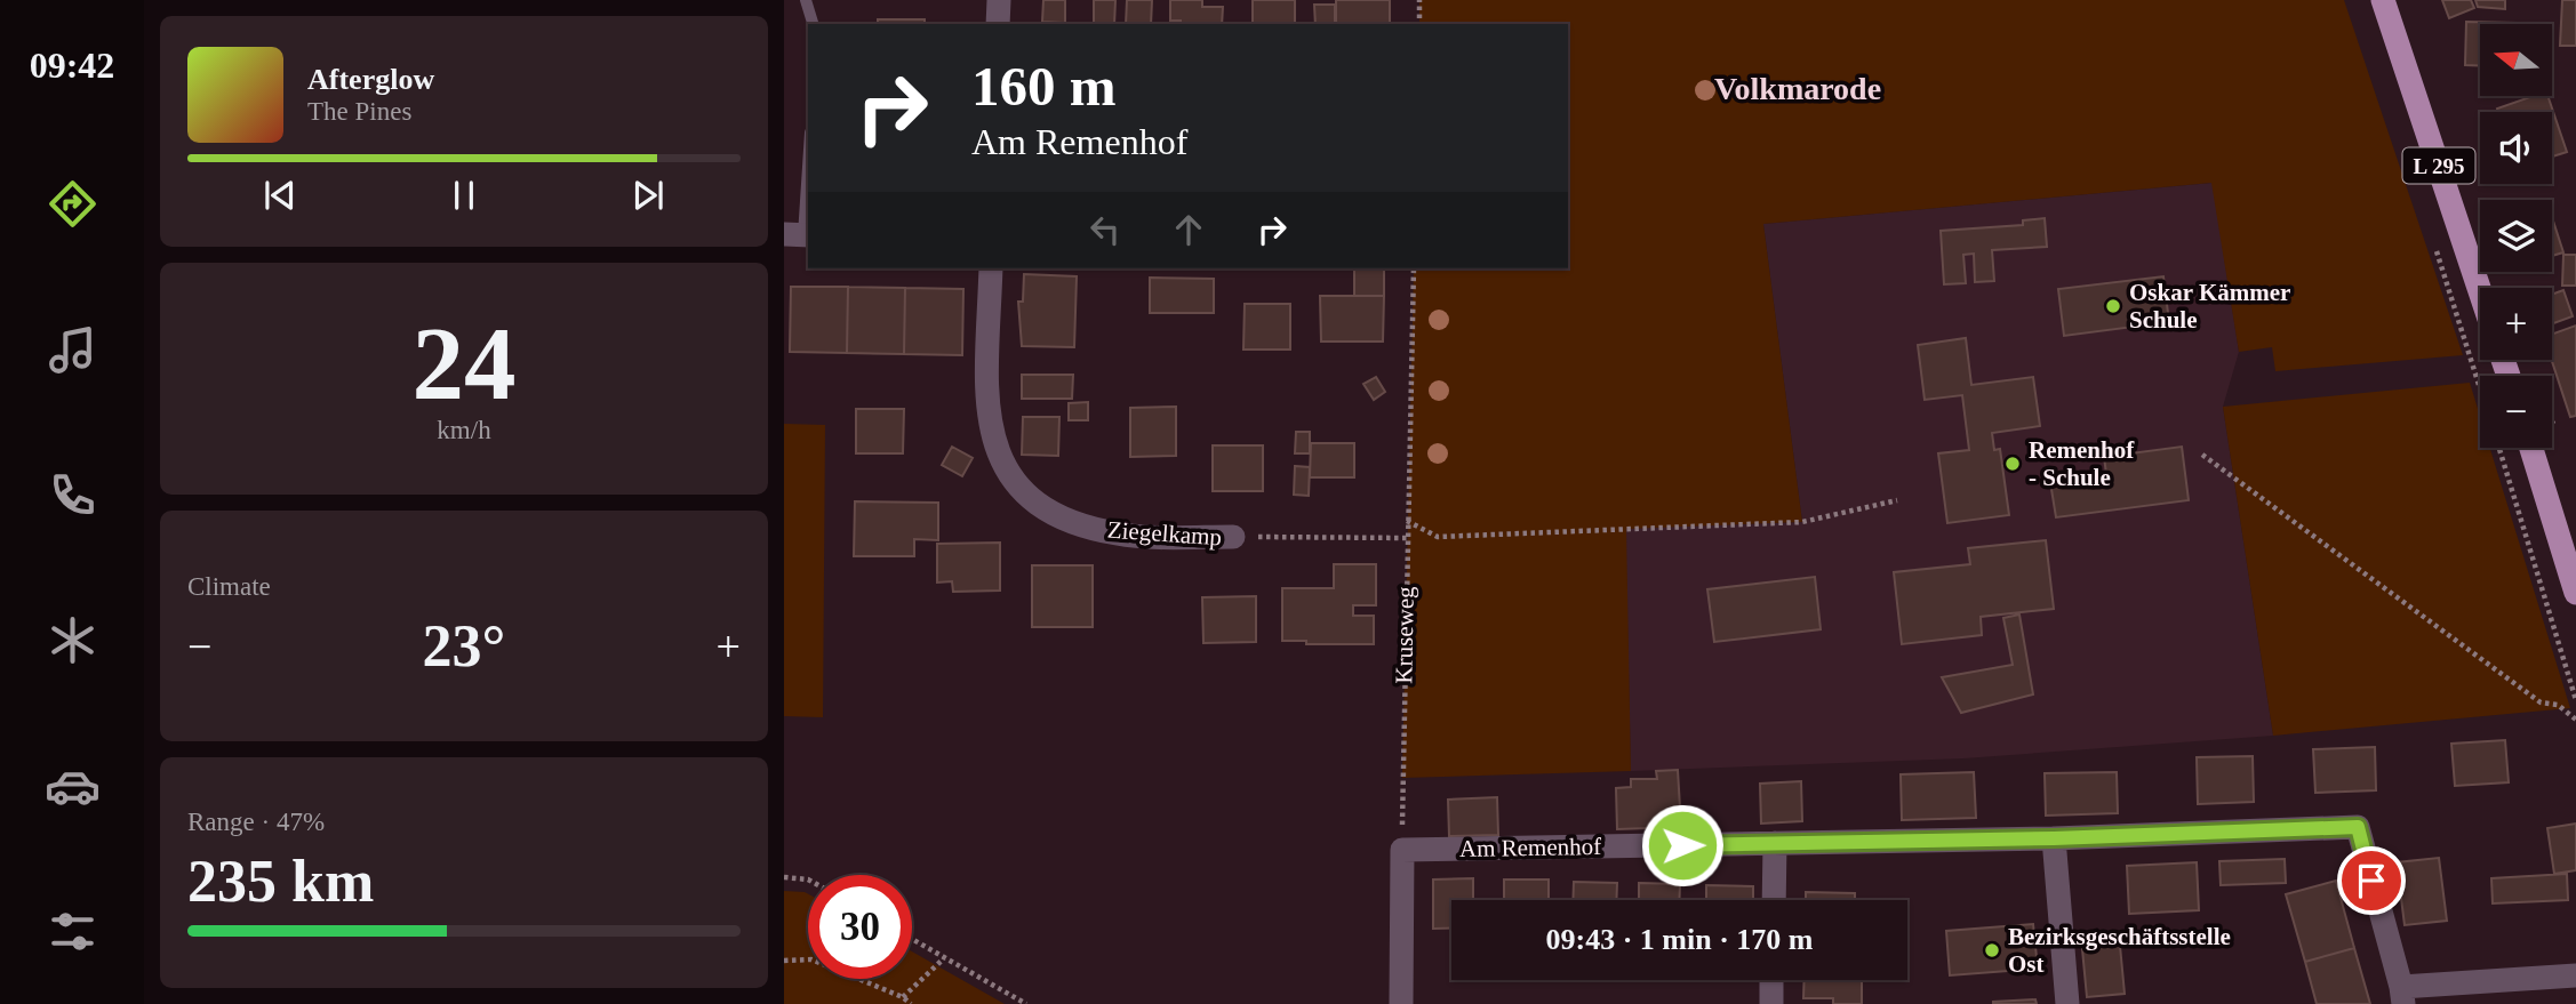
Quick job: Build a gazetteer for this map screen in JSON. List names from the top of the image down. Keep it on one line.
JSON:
{"streets":{"main road":["L 295"],"street":["Ziegelkamp","Am Remenhof"],"path":["Kruseweg"]},"crossings":[["Ziegelkamp","Kruseweg"],["Kruseweg","Am Remenhof"]],"districts":["Volkmarode"],"places":["Oskar Kämmer Schule","Remenhof - Schule","Bezirksgeschäftsstelle Ost"],"north":"left","page":{"tabs":"09:42","map_buttons":["+","−"],"turn":["160 m","Am Remenhof"],"song":["Afterglow","The Pines"],"tile":[["24","km/h"],"Climate",["Range · 47%","235 km"]],"heat":["−","23°","+"],"limit":"30","trip":"09:43 · 1 min · 170 m"}}
